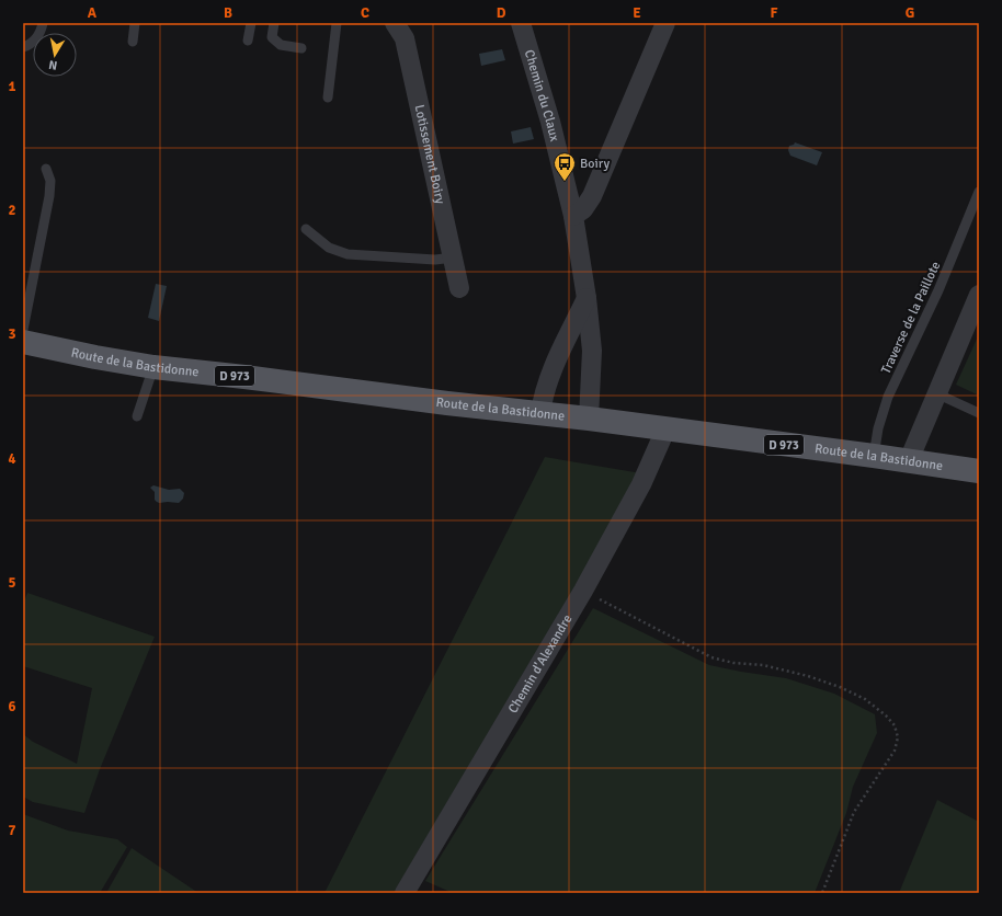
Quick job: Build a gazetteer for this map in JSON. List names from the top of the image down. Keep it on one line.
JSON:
{"streets":{"main road":["Route de la Bastidonne","D 973"],"street":["Chemin du Claux","Lotissement Boiry","Chemin d'Alexandre"],"lane":["Traverse de la Paillote"]},"crossings":[["Chemin du Claux","Route de la Bastidonne"],["Traverse de la Paillote","Route de la Bastidonne"],["Route de la Bastidonne","Chemin d'Alexandre"]],"places":{"bus stop":["Boiry"]},"north":"bottom","grid":{"columns":["A","B","C","D","E","F","G"],"rows":["1","2","3","4","5","6","7"]}}
